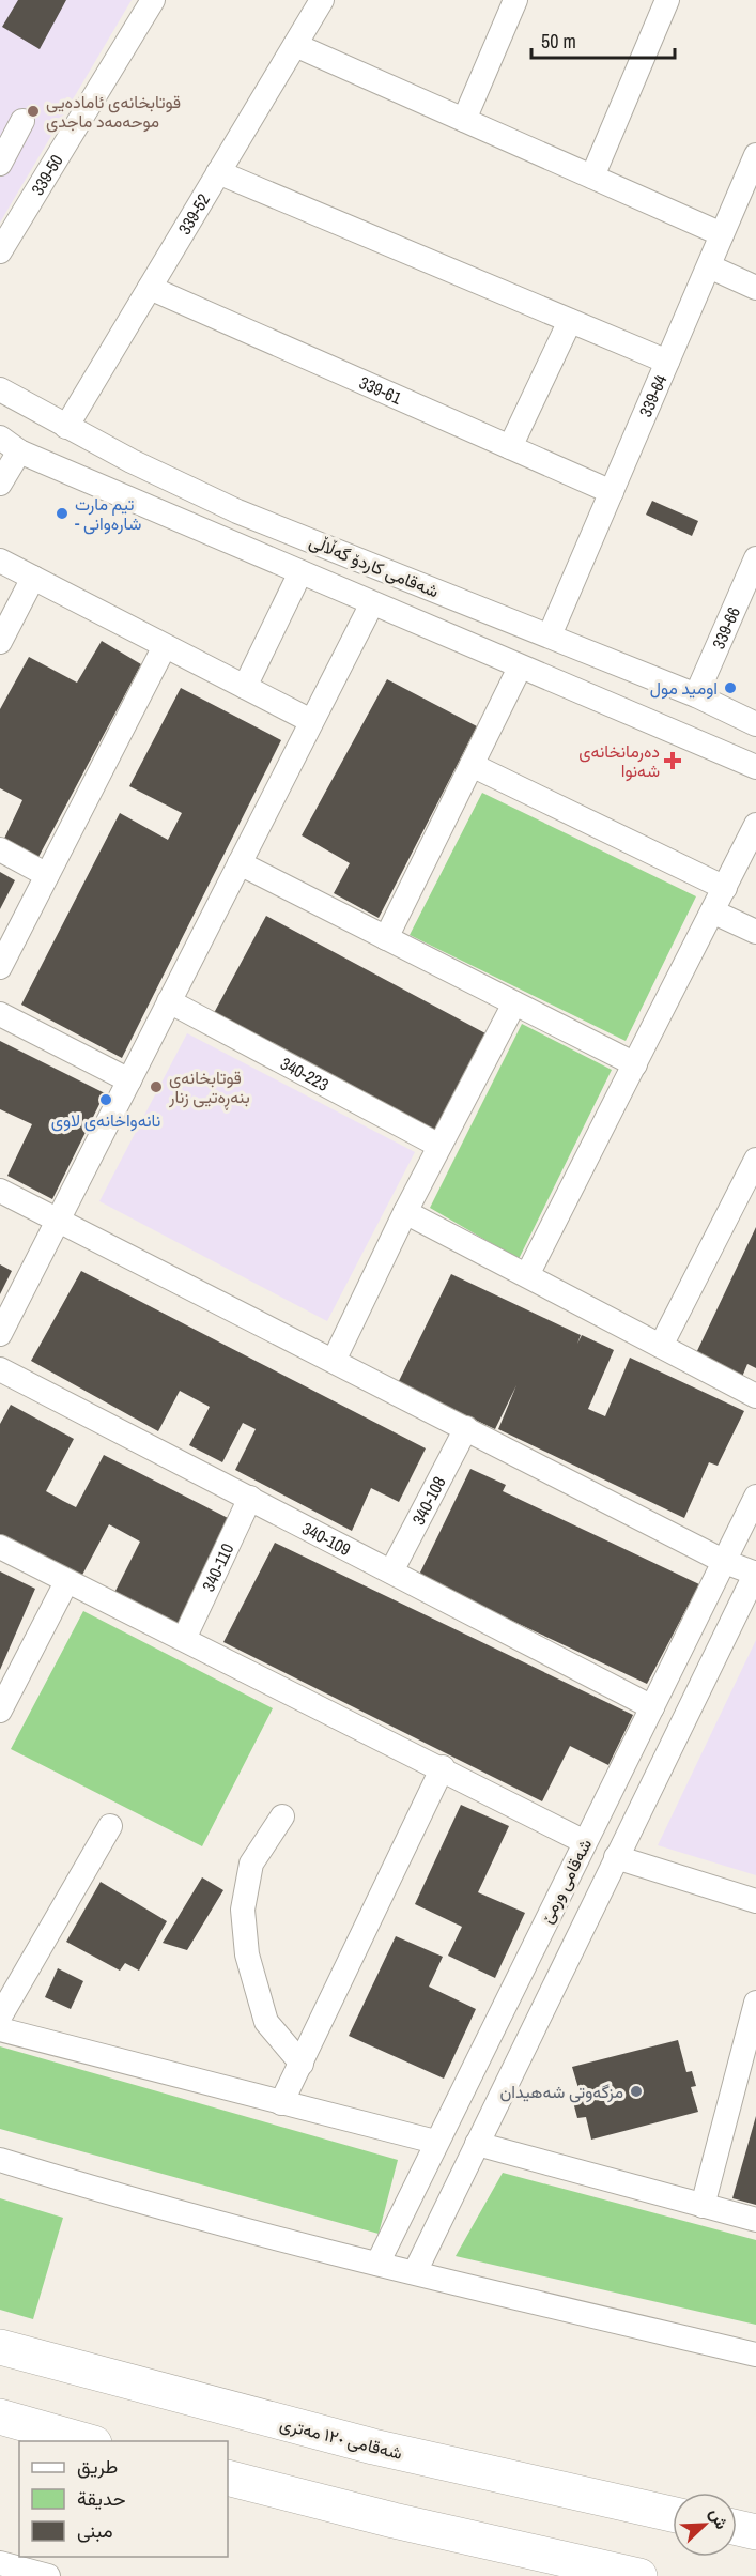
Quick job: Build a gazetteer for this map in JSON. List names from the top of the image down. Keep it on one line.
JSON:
{"streets":{"highway":["شەقامی ١٢٠ مەتری"],"street":["339-50","339-52","339-61","339-64","شەقامی کاردۆ گەڵاڵی","339-66","340-223","340-108","340-109","340-110","شەقامی ورمێ"]},"crossings":[["339-52","339-61"],["339-52","شەقامی کاردۆ گەڵاڵی"],["339-61","339-64"],["339-64","شەقامی کاردۆ گەڵاڵی"],["شەقامی کاردۆ گەڵاڵی","339-66"],["340-108","340-109"],["340-109","340-110"],["340-109","شەقامی ورمێ"]],"places":{"other":["قوتابخانەی ئامادەیی موحەمەد ماجدی","تیم مارت - شارەوانی","اوميد مول","قوتابخانەی بنەڕەتیی زنار","نانەواخانەی لاوی","مزگەوتی شەهیدان"],"health":["دەرمانخانەی شەنوا"]},"legend":["طريق","حديقة","مبنى"],"scale_bar":"50 m","north":"top right"}
